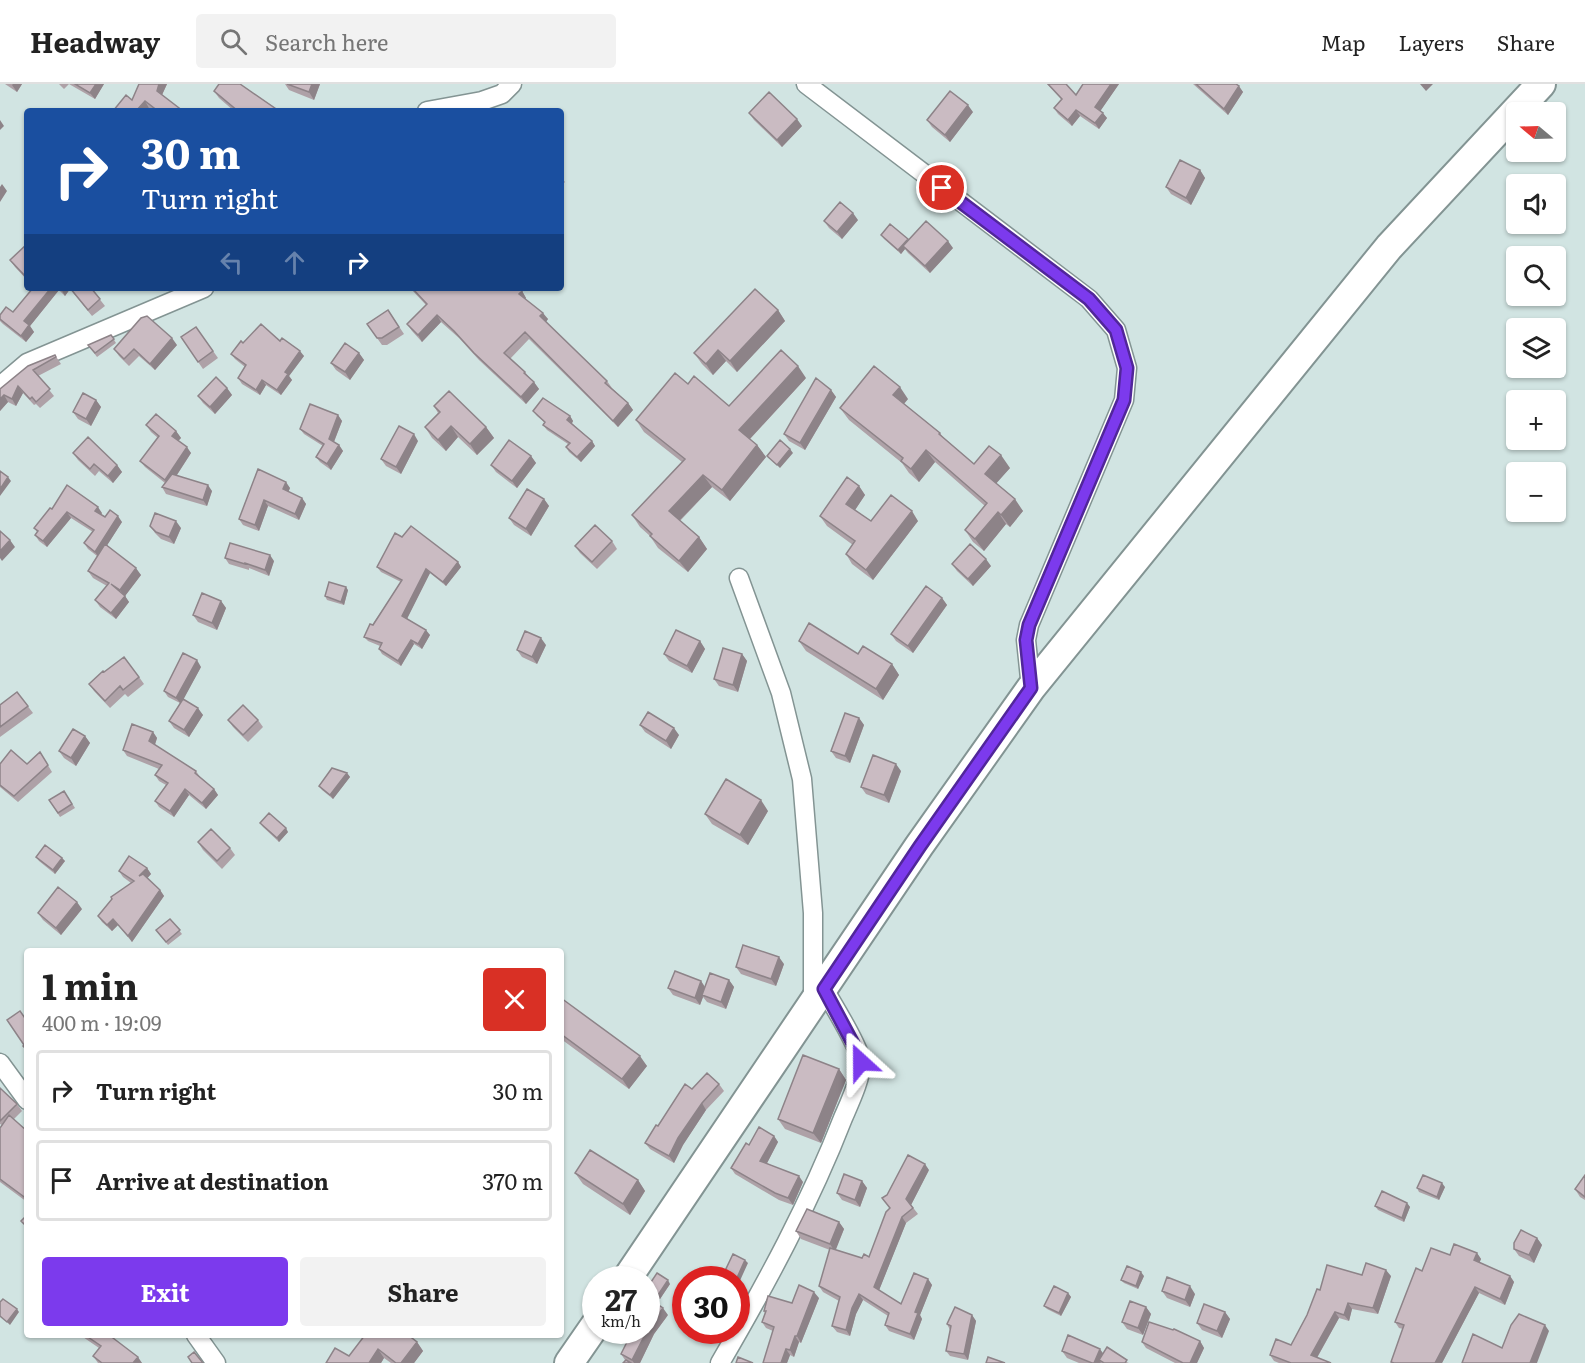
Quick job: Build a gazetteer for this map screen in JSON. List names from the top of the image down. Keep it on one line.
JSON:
{"north":"left","page":{"header":"Headway","search":"Search here","nav":["Map","Layers","Share"],"map_buttons":["+","−"],"turn":["30 m","Turn right"],"heading":["1 min","400 m · 19:09"],"list":[{"name":"Turn right","value":"30 m"},{"name":"Arrive at destination","value":"370 m"}],"buttons":["Exit","Share"],"speed":"27 km/h","limit":"30"}}
